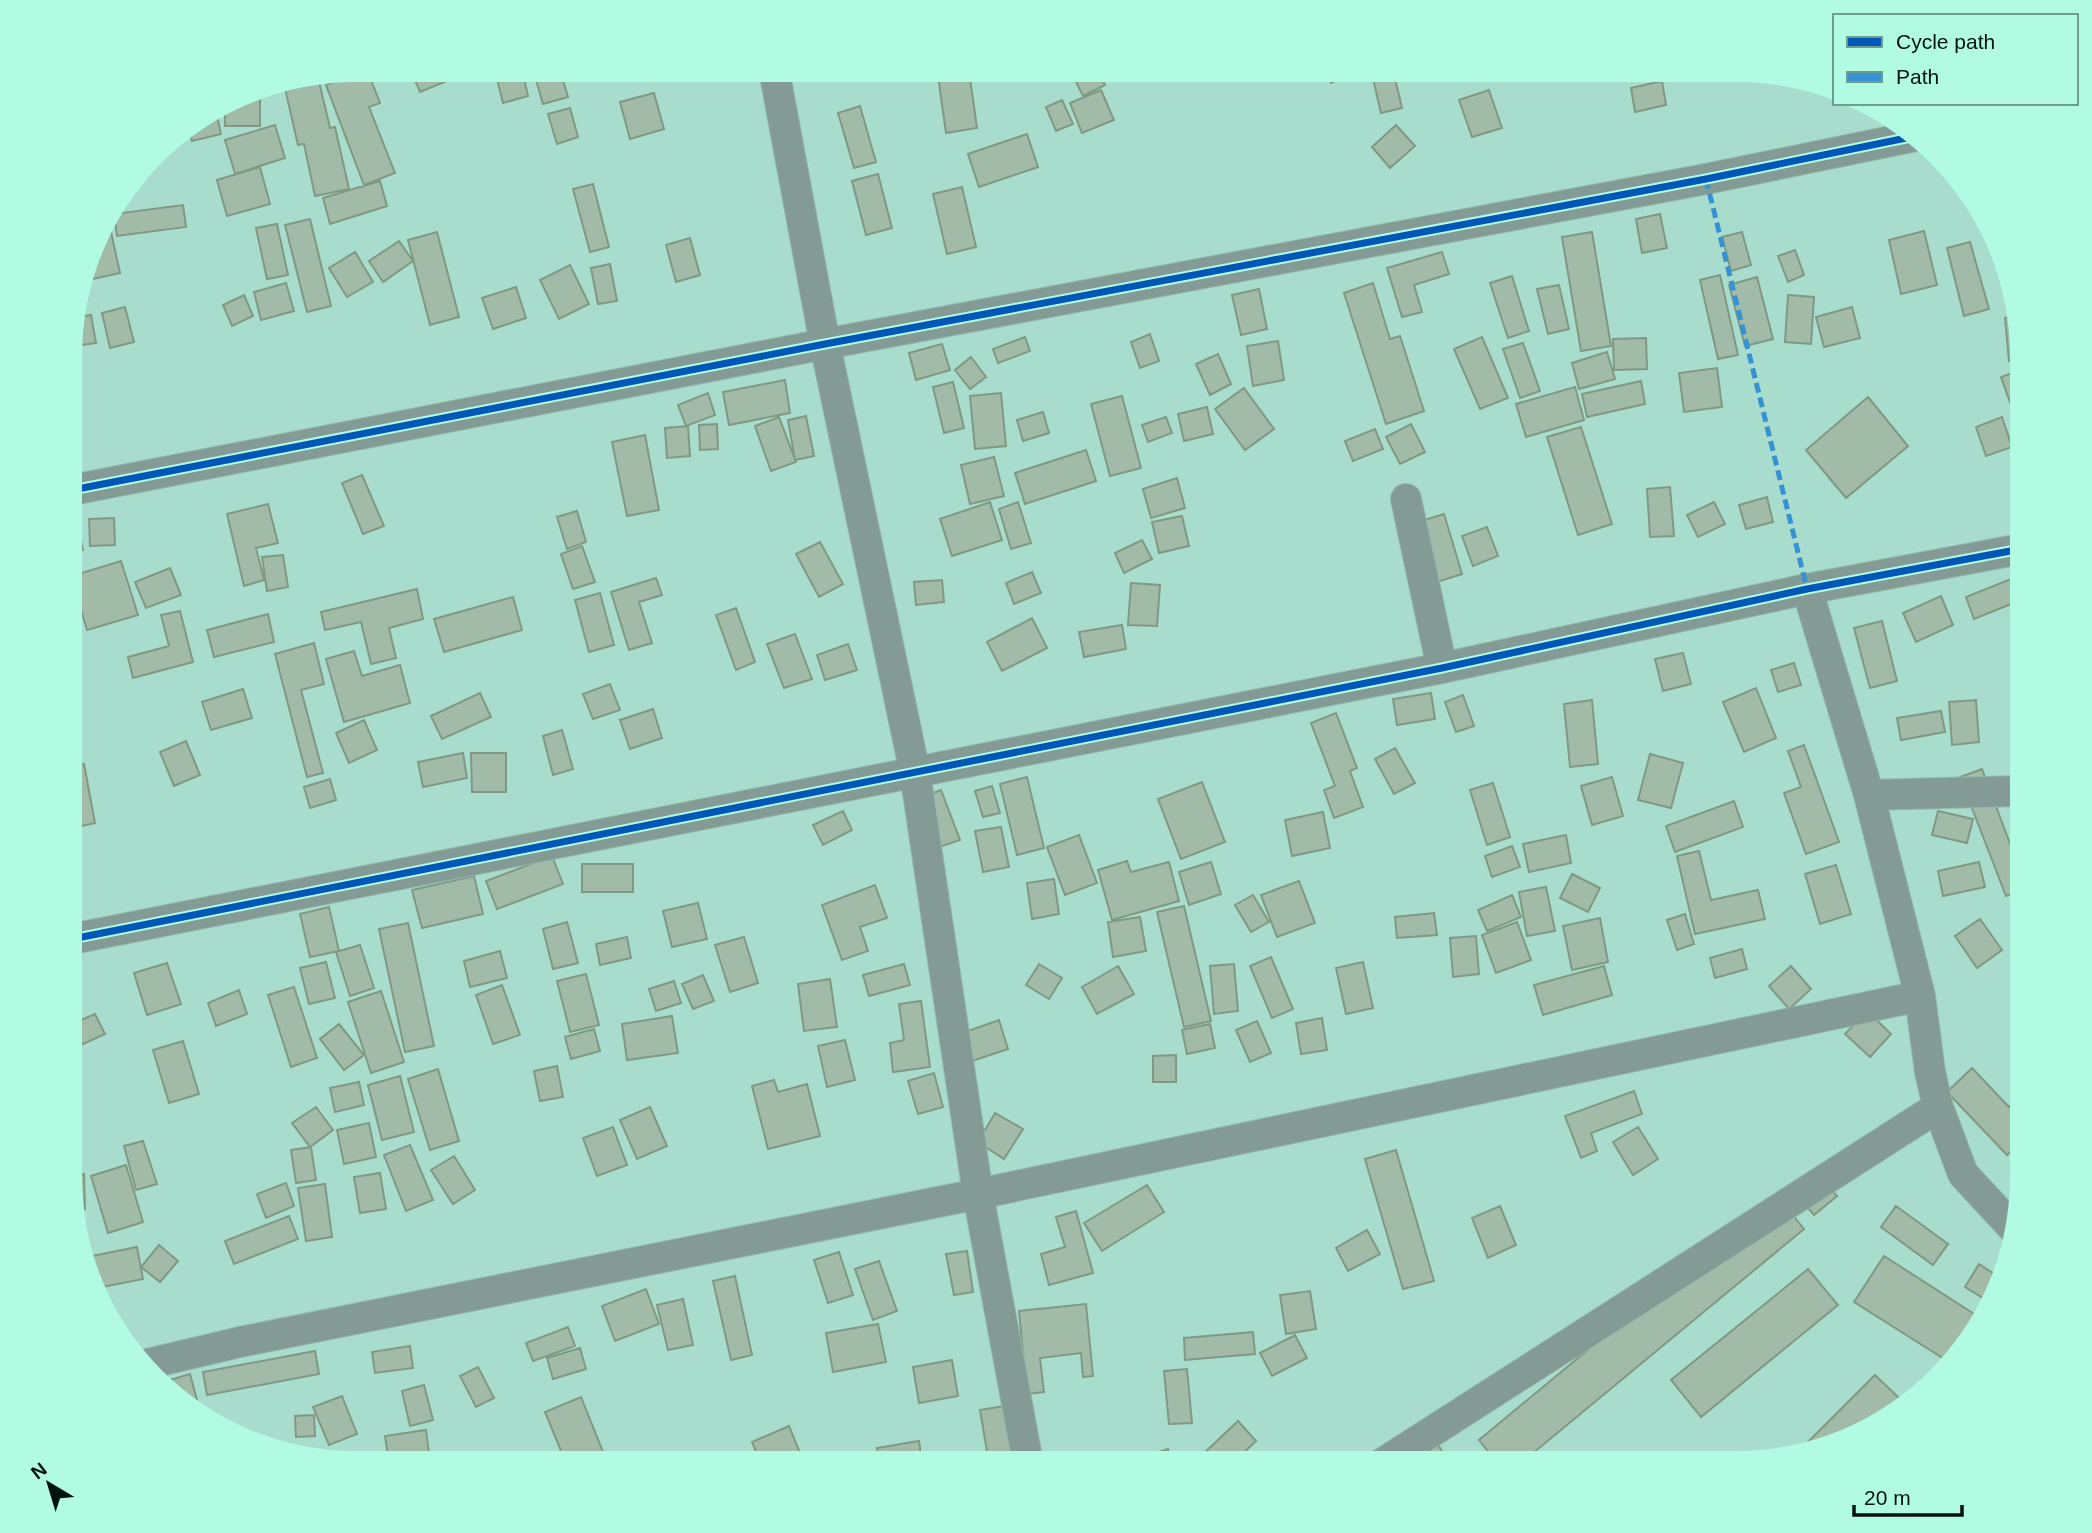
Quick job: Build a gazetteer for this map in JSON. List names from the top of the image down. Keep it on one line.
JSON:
{"legend":["Cycle path","Path"],"scale_bar":"20 m","north":"top left"}
